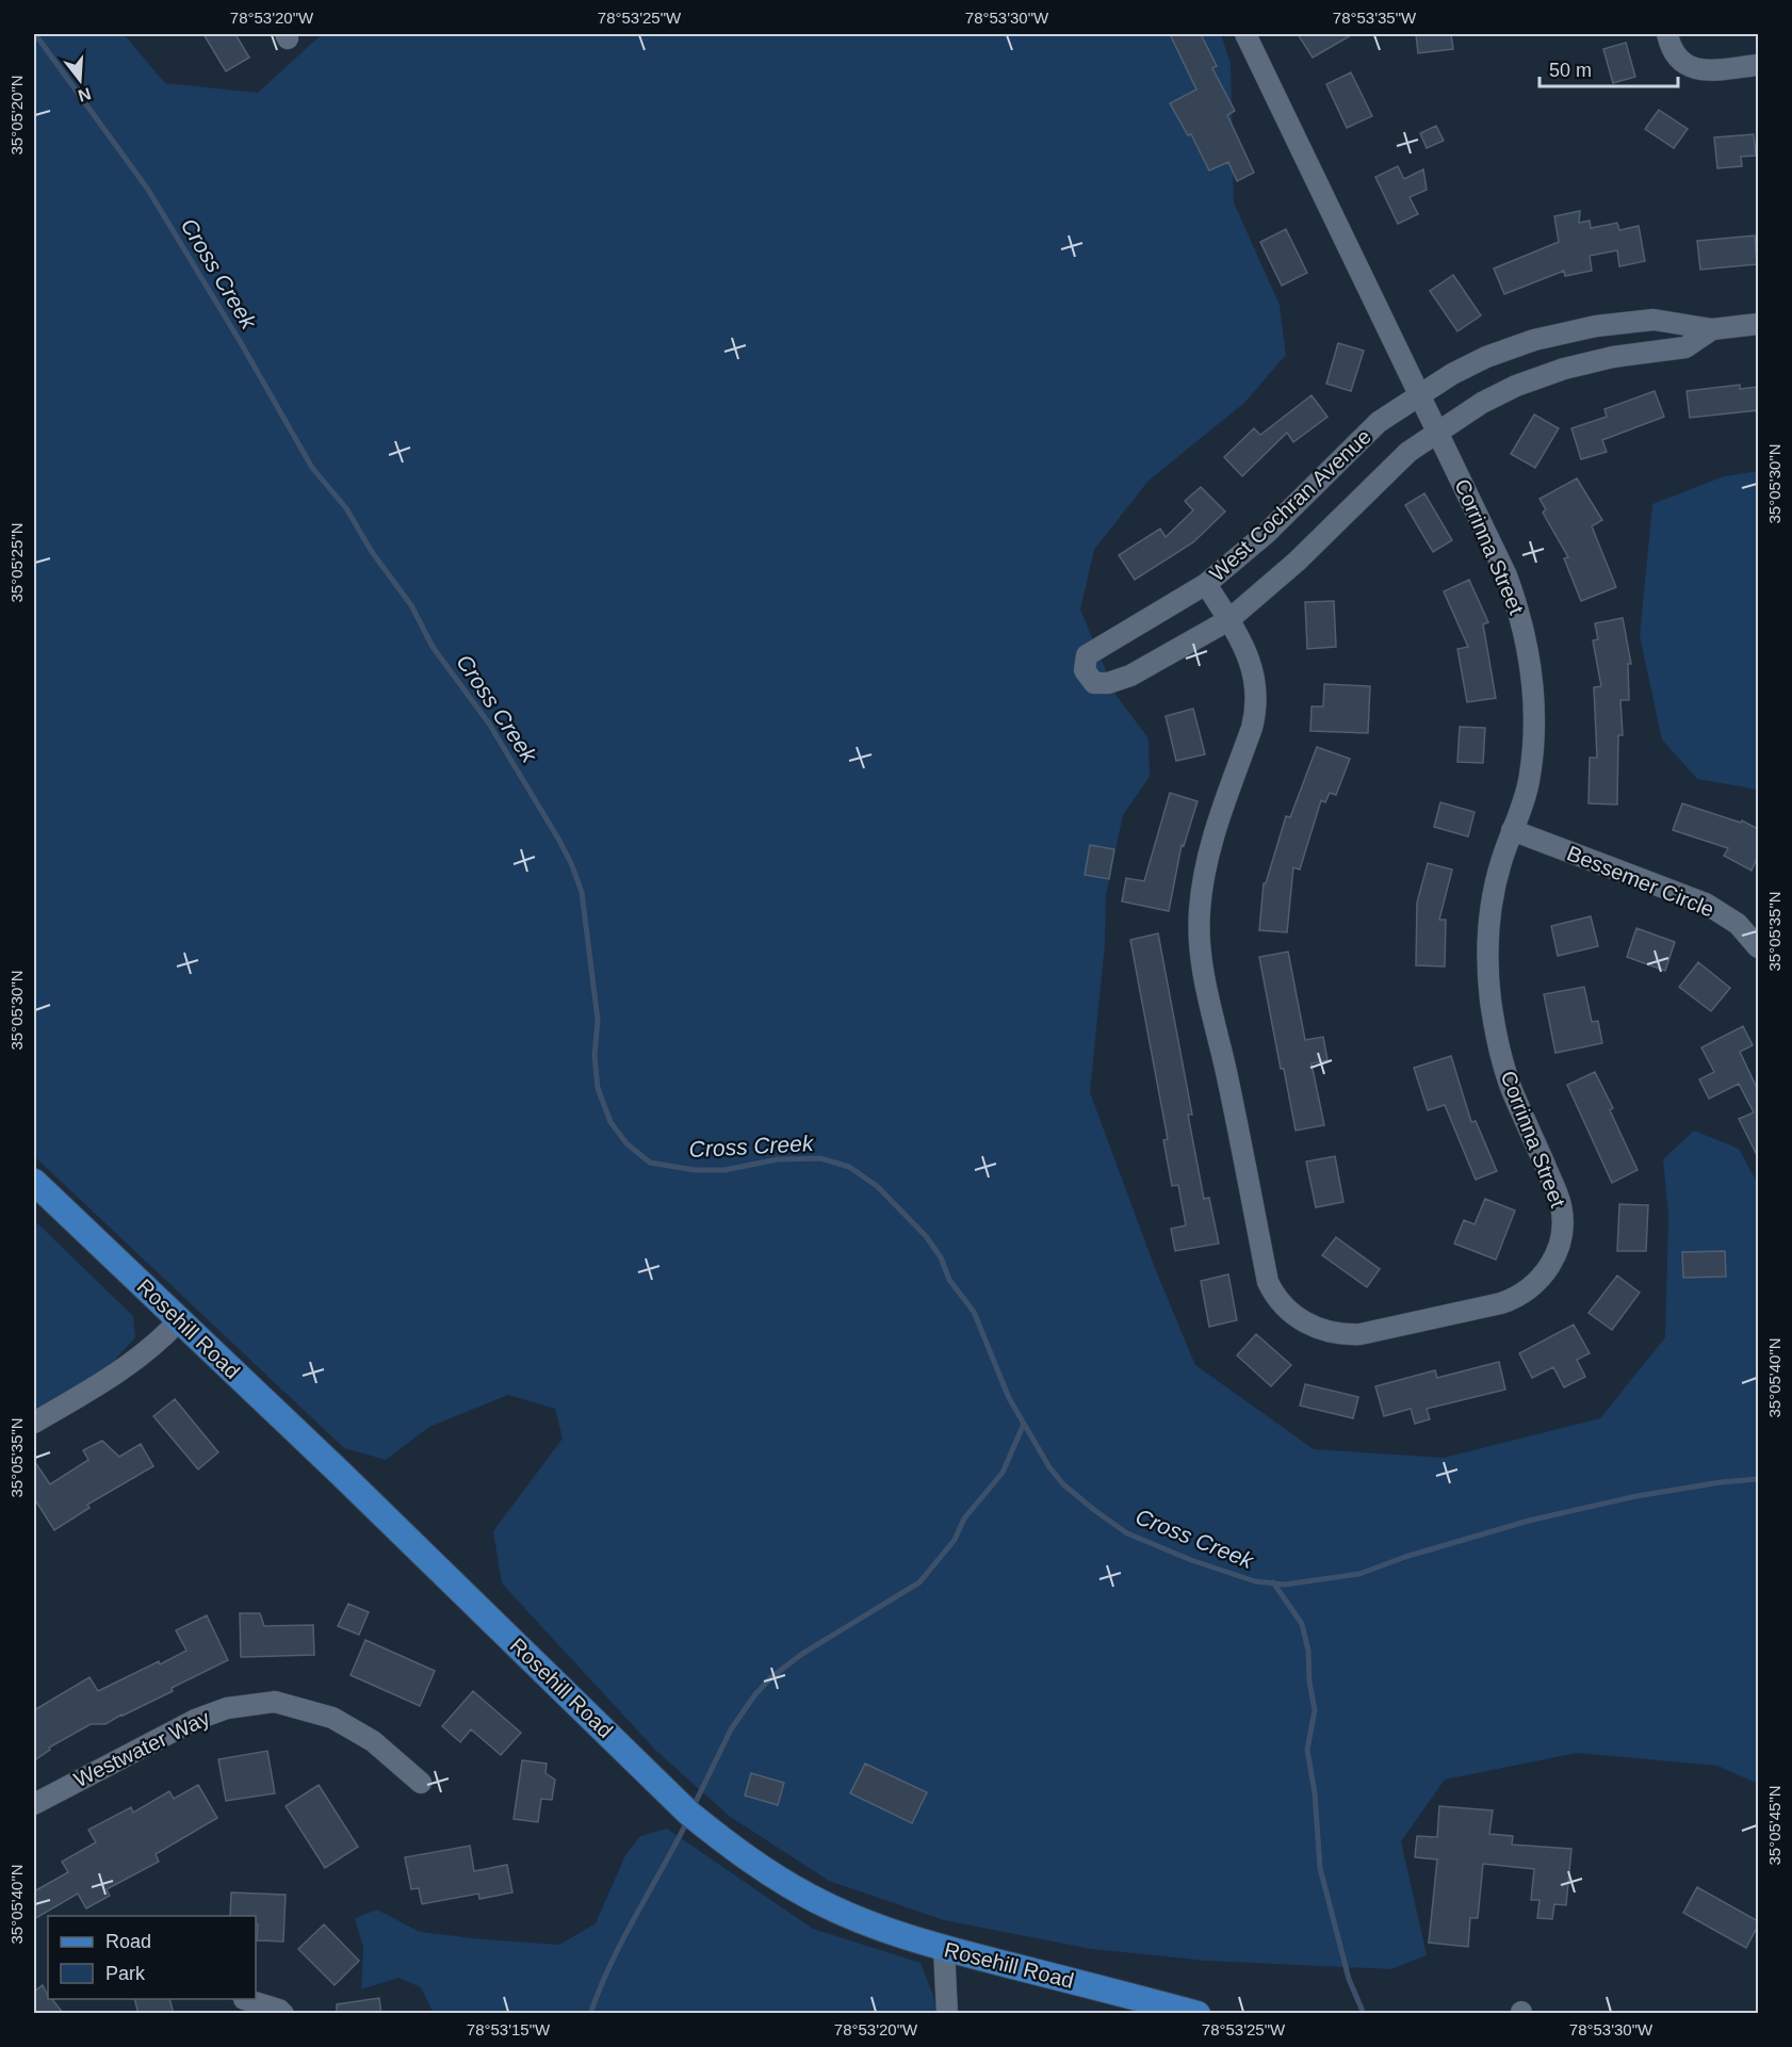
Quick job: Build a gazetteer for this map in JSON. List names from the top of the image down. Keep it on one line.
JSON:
{"streets":{"main road":["Rosehill Road"],"street":["West Cochran Avenue","Corrinna Street","Bessemer Circle","Westwater Way"]},"crossings":[["West Cochran Avenue","Corrinna Street"],["Corrinna Street","Bessemer Circle"]],"water":["Cross Creek"],"legend":["Road","Park"],"scale_bar":"50 m","north":"bottom","coordinates":["78°53'20\"W","78°53'25\"W","78°53'30\"W","78°53'35\"W","35°05'20\"N","35°05'30\"N","35°05'25\"N","35°05'35\"N","35°05'40\"N","35°05'45\"N","78°53'15\"W"]}
